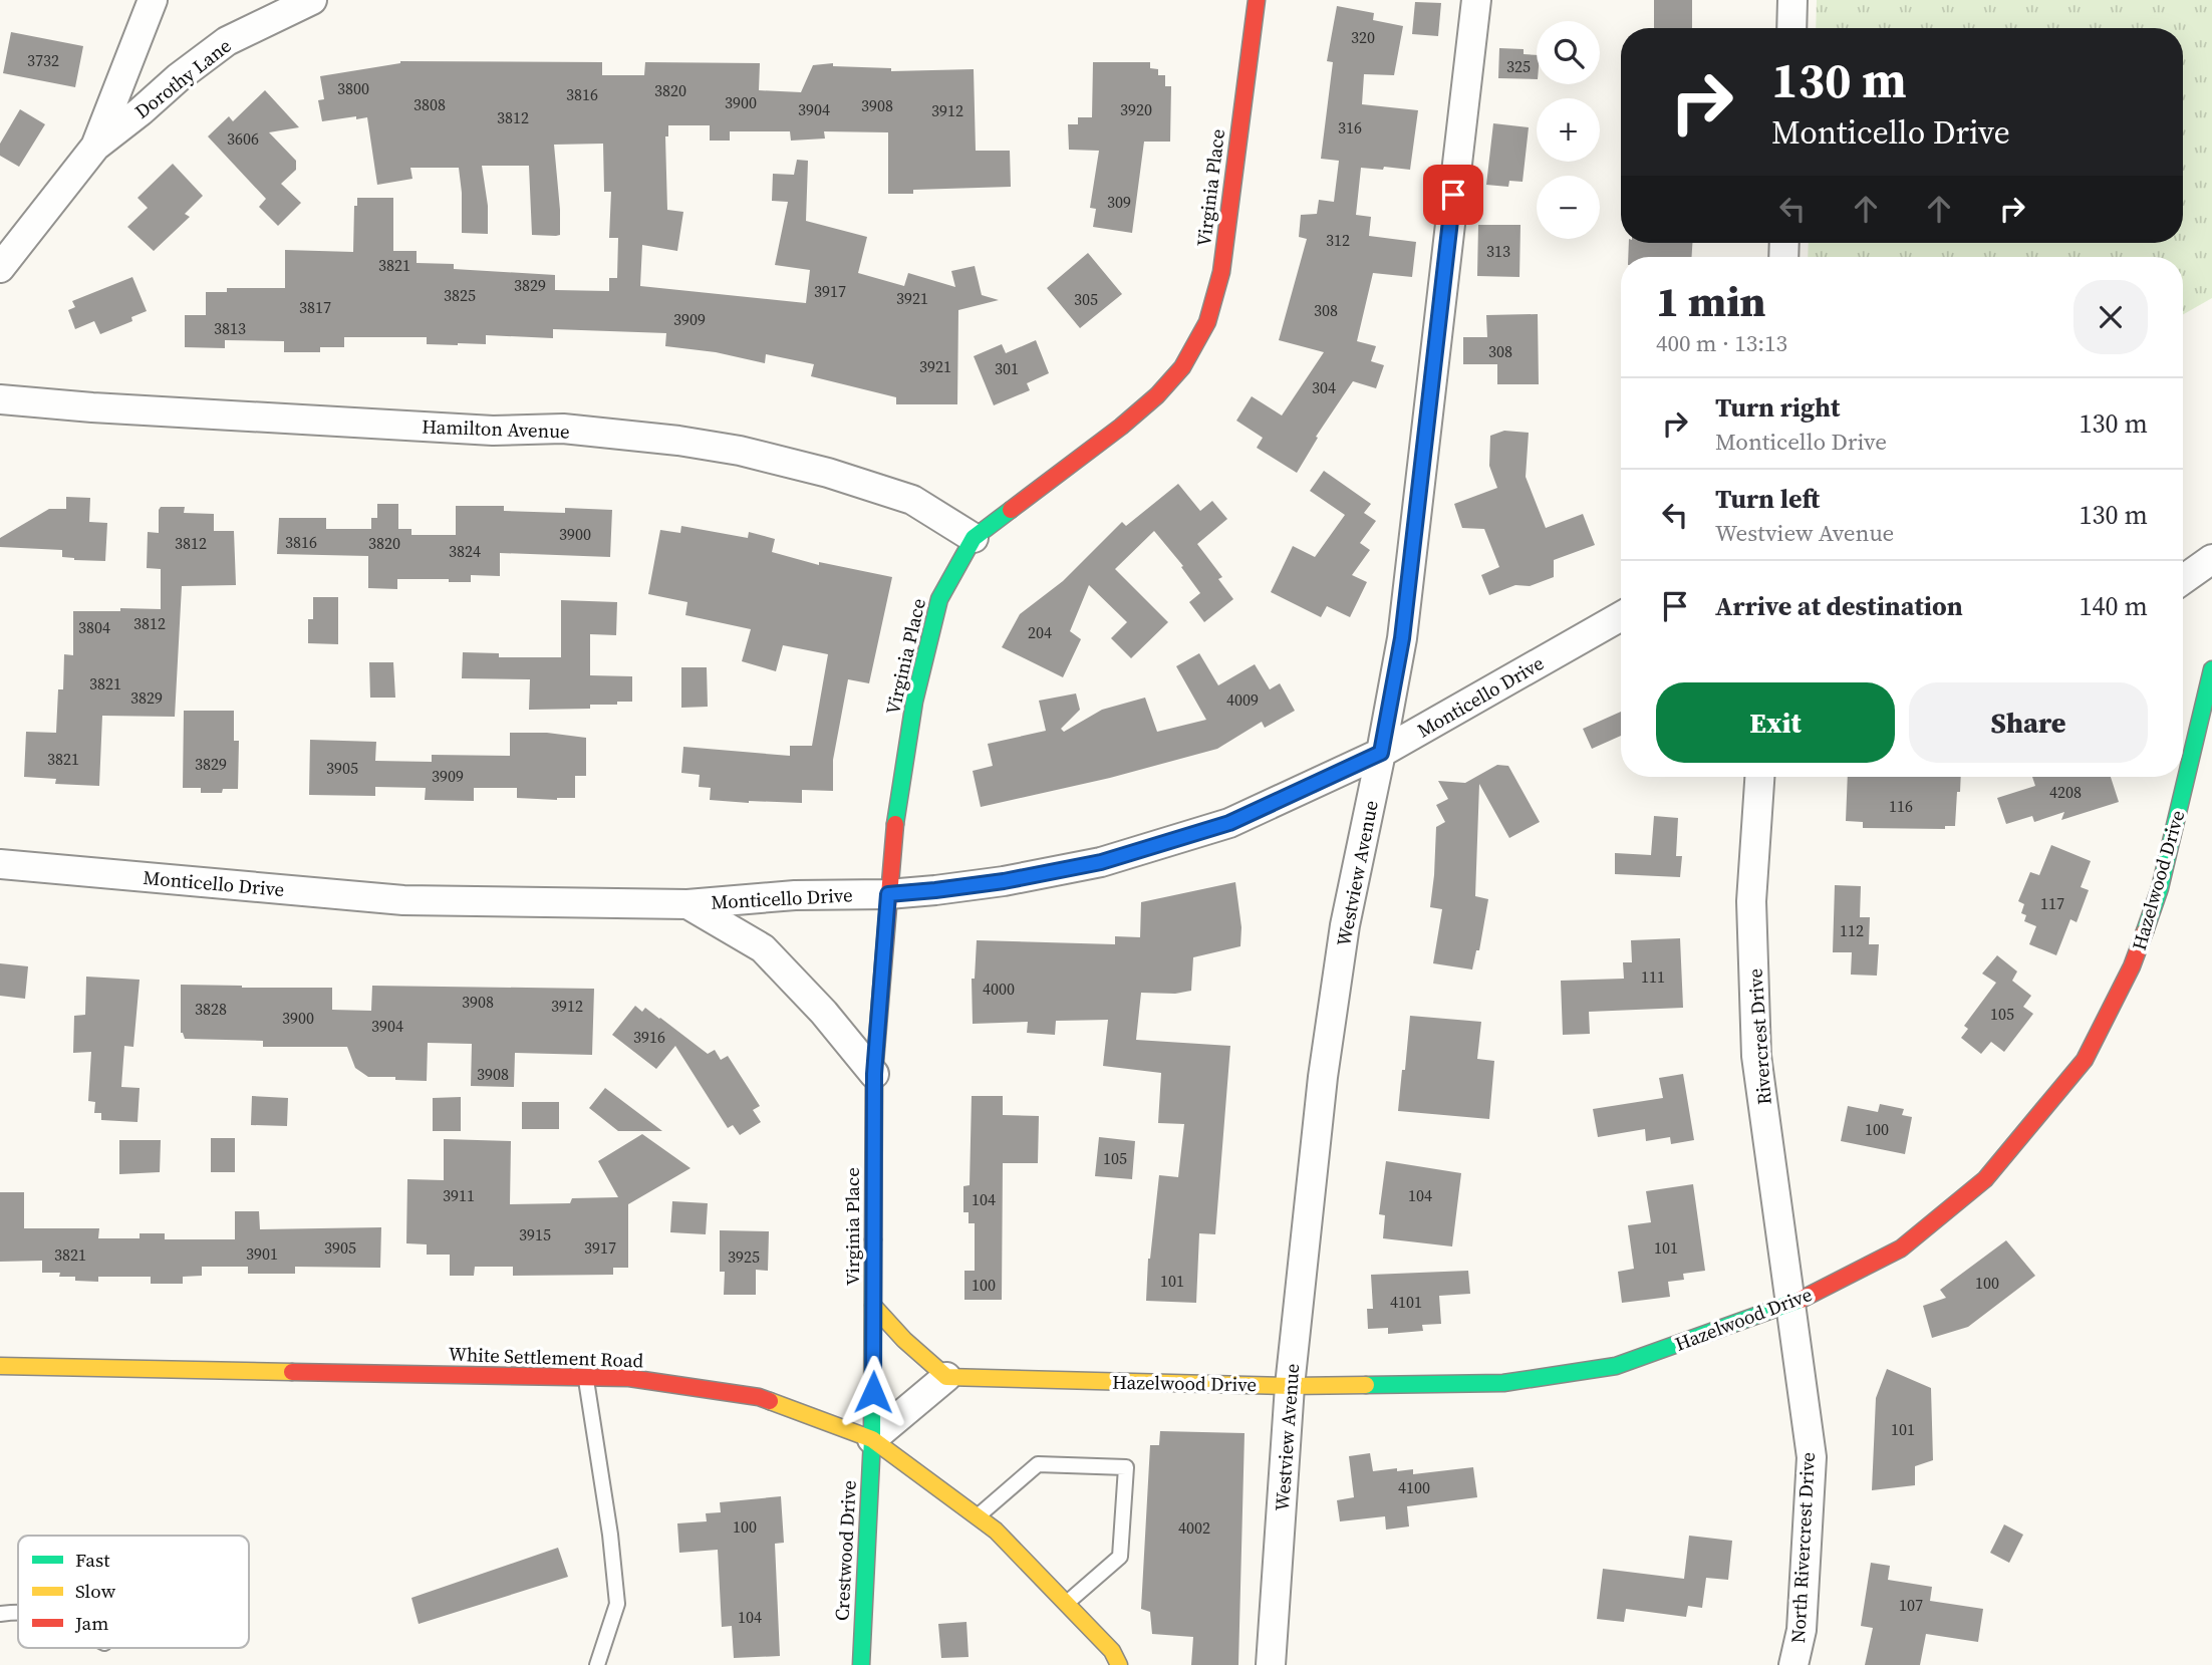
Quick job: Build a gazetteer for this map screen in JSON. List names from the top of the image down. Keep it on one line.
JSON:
{"streets":{"street":["Dorothy Lane","Virginia Place","Hamilton Avenue","Monticello Drive","Westview Avenue","Hazelwood Drive","Rivercrest Drive","White Settlement Road","North Rivercrest Drive","Crestwood Drive"]},"crossings":[["Virginia Place","Hamilton Avenue"],["Virginia Place","Monticello Drive"],["Virginia Place","White Settlement Road"],["Virginia Place","Crestwood Drive"],["Monticello Drive","Westview Avenue"],["Westview Avenue","Hazelwood Drive"],["Hazelwood Drive","Rivercrest Drive"],["Hazelwood Drive","North Rivercrest Drive"],["Rivercrest Drive","North Rivercrest Drive"],["White Settlement Road","Crestwood Drive"]],"house_numbers":["320","3732","325","3800","3820","3816","3900","3808","3908","3904","3920","3912","3812","316","3606","309","312","313","3821","3829","3917","3825","3921","305","3817","308","3909","3813","308","3921","301","304","3900","3816","3812","3820","3824","3812","3804","204","3821","3829","4009","3821","3829","3905","3909","4208","116","117","112","111","4000","3908","3912","3828","105","3900","3904","3916","3908","100","105","3911","104","104","3915","3905","3917","101","3901","3821","3925","101","100","100","4101","101","4100","100","4002","107","104"],"legend":["Fast","Slow","Jam"],"page":{"map_buttons":["+","−"],"turn":["130 m","Monticello Drive"],"heading":["1 min","400 m · 13:13"],"list":[{"name":"Turn right","note":"Monticello Drive","value":"130 m"},{"name":"Turn left","note":"Westview Avenue","value":"130 m"},{"name":"Arrive at destination","value":"140 m"}],"buttons":["Exit","Share"]}}
